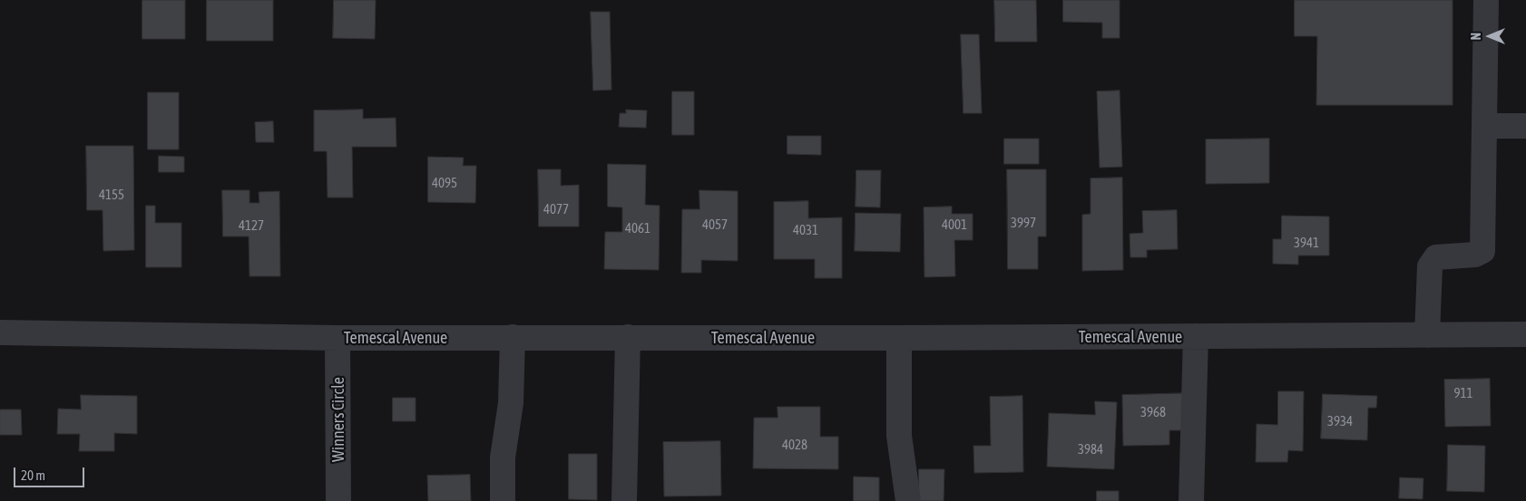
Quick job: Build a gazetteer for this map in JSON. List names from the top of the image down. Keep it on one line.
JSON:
{"streets":{"street":["Temescal Avenue","Winners Circle"]},"crossings":[["Temescal Avenue","Winners Circle"]],"house_numbers":["4095","4155","4077","3997","4057","4001","4127","4061","4031","3941","911","3968","3934","4028","3984"],"scale_bar":"20 m","north":"left"}
